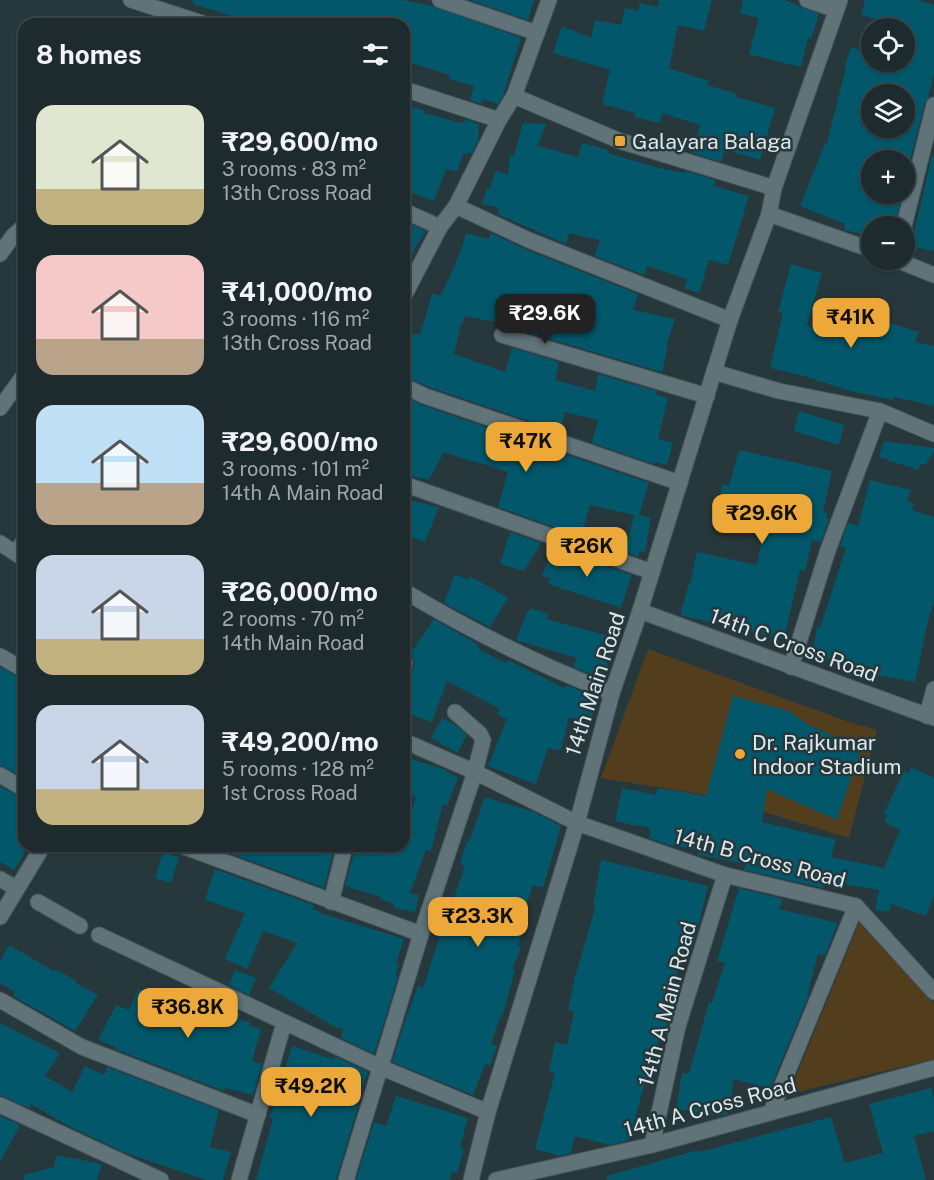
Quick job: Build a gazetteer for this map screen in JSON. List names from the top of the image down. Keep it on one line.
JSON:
{"streets":{"street":["14th C Cross Road","14th Main Road","14th B Cross Road","14th A Main Road","14th A Cross Road"]},"crossings":[["14th C Cross Road","14th Main Road"],["14th Main Road","14th B Cross Road"],["14th B Cross Road","14th A Main Road"],["14th A Main Road","14th A Cross Road"]],"places":{"transit":["Galayara Balaga"],"other":["Dr. Rajkumar Indoor Stadium"]},"page":{"map_buttons":["+","−"],"heading":"8 homes","list":[{"name":"₹29,600/mo","note":"3 rooms · 83 m² · 13th Cross Road"},{"name":"₹41,000/mo","note":"3 rooms · 116 m² · 13th Cross Road"},{"name":"₹29,600/mo","note":"3 rooms · 101 m² · 14th A Main Road"},{"name":"₹26,000/mo","note":"2 rooms · 70 m² · 14th Main Road"},{"name":"₹49,200/mo","note":"5 rooms · 128 m² · 1st Cross Road"}],"price":["₹29.6K","₹41K","₹47K","₹29.6K","₹26K","₹23.3K","₹36.8K","₹49.2K"]}}
